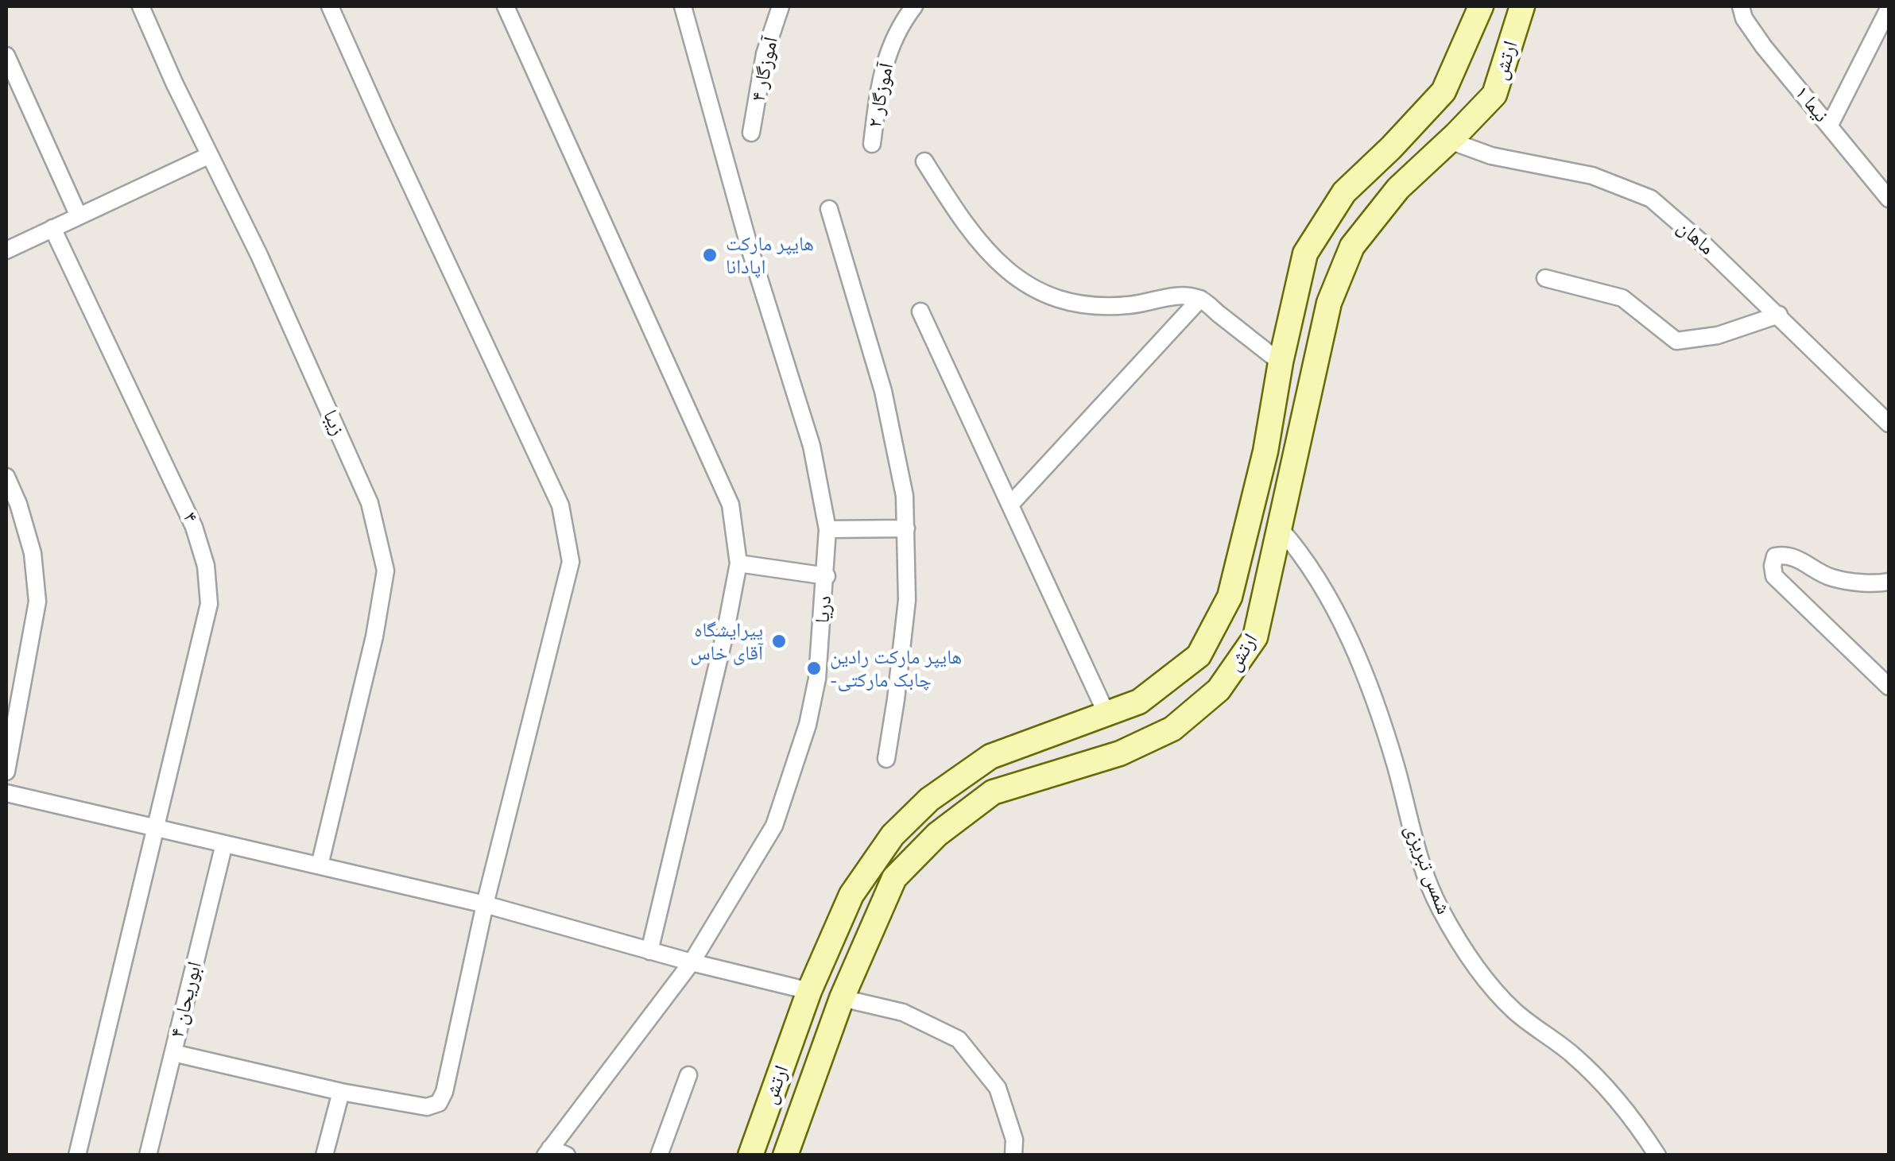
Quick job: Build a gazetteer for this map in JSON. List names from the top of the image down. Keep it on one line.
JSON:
{"streets":{"main road":["ارتش"],"street":["آموزگار ۴","آموزگار ۲","نیما ۱","ماهان","زیبا","۴","دریا","شمس تبریزی","ابوریحان ۴"]},"crossings":[["ارتش","ماهان"],["ارتش","شمس تبریزی"]],"places":["هایپر مارکت اپادانا","پیرایشگاه آقای خاس","هایپر مارکت رادین -چابک مارکتی"]}
